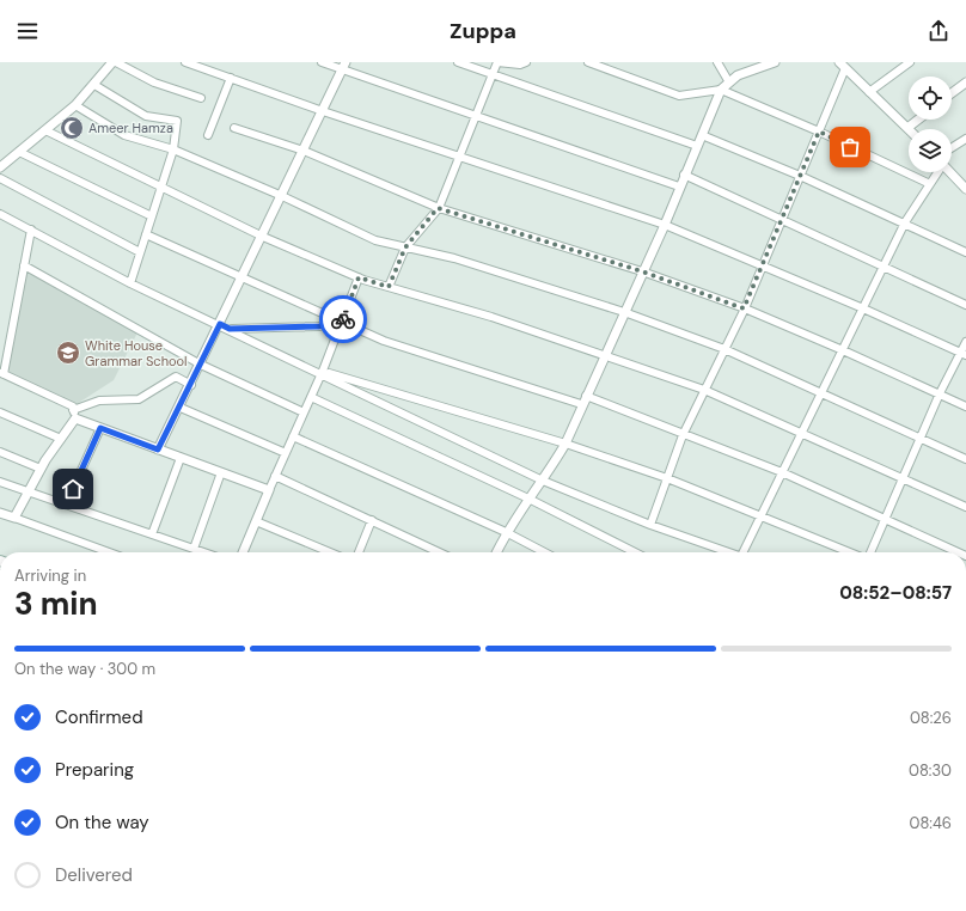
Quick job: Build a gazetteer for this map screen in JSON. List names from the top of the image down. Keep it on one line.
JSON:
{"places":{"mosque":["Ameer Hamza"],"school or university":["White House Grammar School"]},"page":{"header":"Zuppa","heading":["3 min","Arriving in","08:52–08:57"],"bar":"On the way · 300 m","list":[["Confirmed","08:26"],["Preparing","08:30"],["On the way","08:46"],"Delivered"]}}
